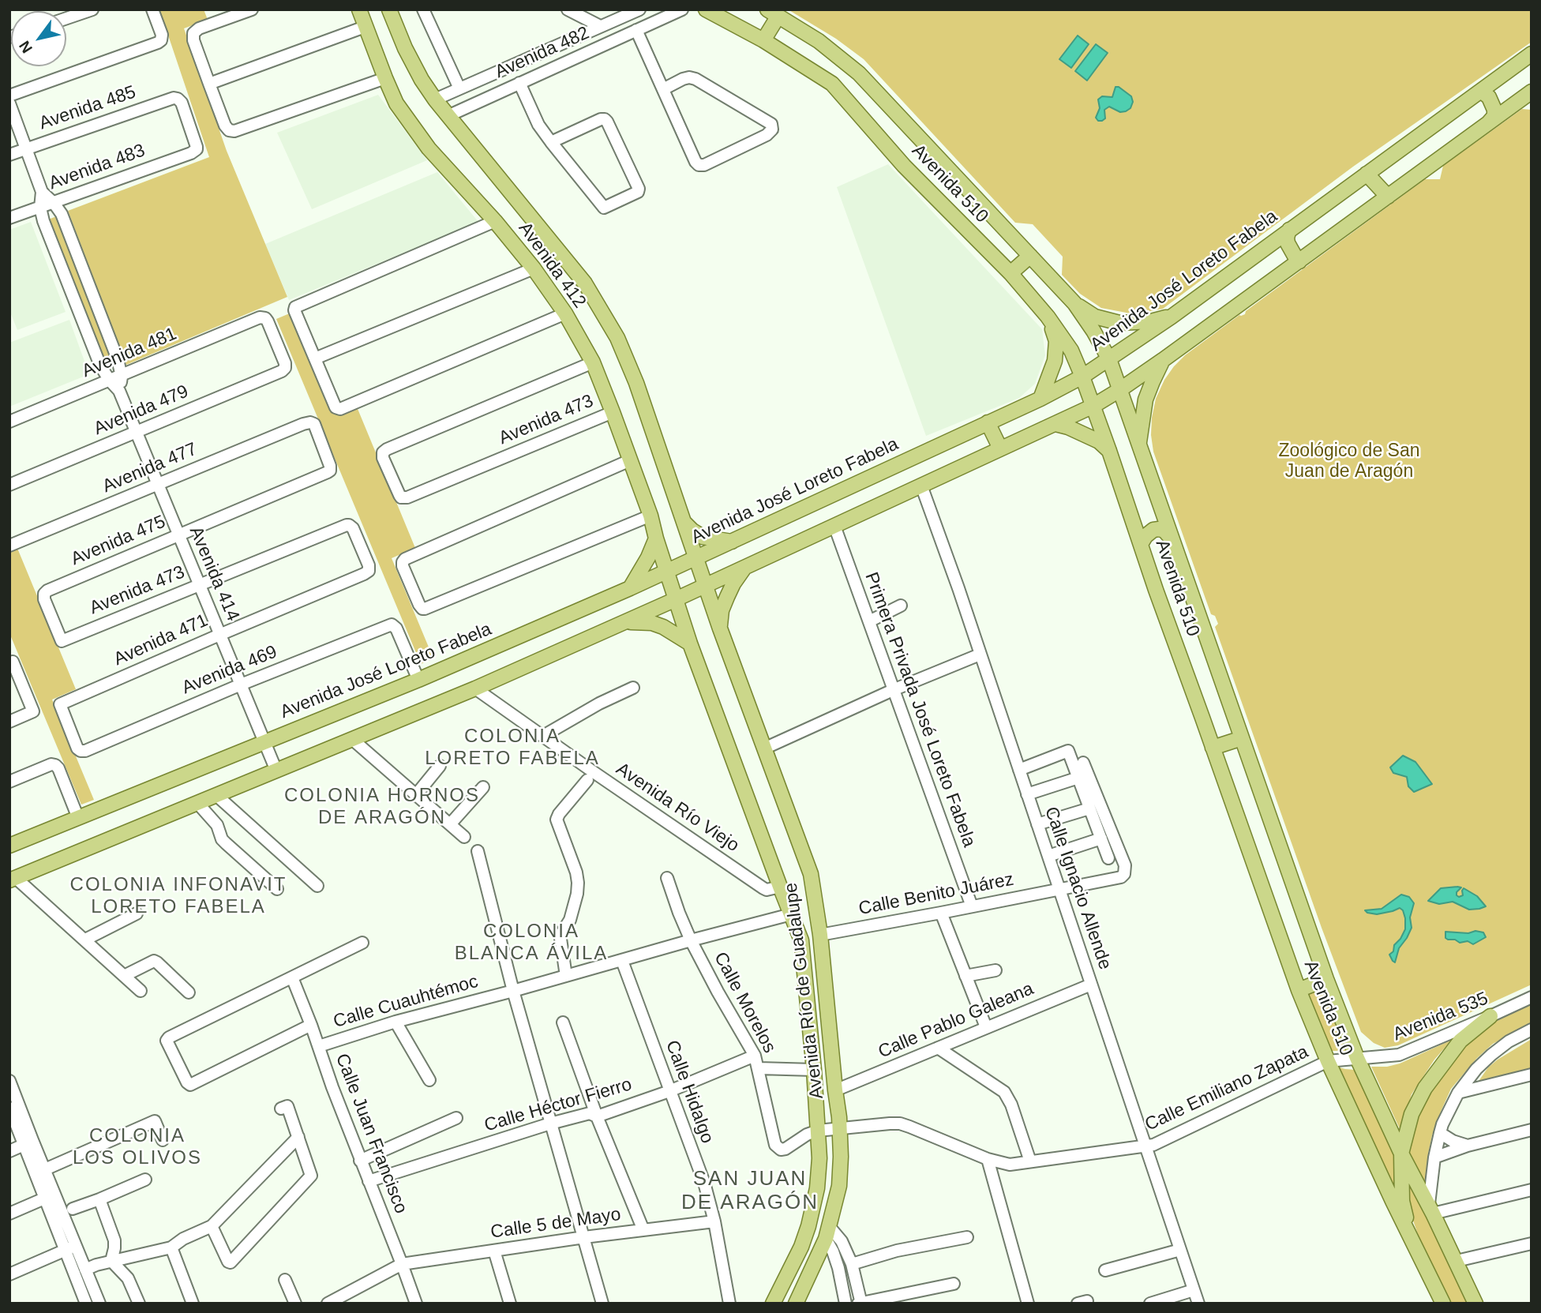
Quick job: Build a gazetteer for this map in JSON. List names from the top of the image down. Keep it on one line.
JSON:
{"streets":{"main road":["Avenida 510","Avenida 412","Avenida José Loreto Fabela","Avenida Río de Guadalupe"],"street":["Avenida 482","Avenida 485","Avenida 483","Avenida 481","Avenida 479","Avenida 473","Avenida 477","Avenida 475","Avenida 414","Avenida 471","Avenida 469","Primera Privada José Loreto Fabela","Avenida Río Viejo","Calle Ignacio Allende","Calle Benito Juárez","Calle Cuauhtémoc","Calle Morelos","Avenida 535","Calle Pablo Galeana","Calle Emiliano Zapata","Calle Hidalgo","Calle Héctor Fierro","Calle Juan Francisco","Calle 5 de Mayo"]},"crossings":[["Avenida 482","Avenida 412"],["Avenida 485","Avenida 483"],["Avenida 485","Avenida 414"],["Avenida 483","Avenida 414"],["Avenida 510","Avenida José Loreto Fabela"],["Avenida 510","Avenida 535"],["Avenida 510","Calle Emiliano Zapata"],["Avenida 412","Avenida José Loreto Fabela"],["Avenida 412","Avenida 473"],["Avenida 412","Avenida Río de Guadalupe"],["Avenida José Loreto Fabela","Avenida 414"],["Avenida José Loreto Fabela","Avenida 469"],["Avenida José Loreto Fabela","Avenida Río de Guadalupe"],["Avenida 481","Avenida 479"],["Avenida 481","Avenida 414"],["Avenida 479","Avenida 414"],["Avenida 473","Avenida 475"],["Avenida 473","Avenida 414"],["Avenida 473","Avenida 471"],["Avenida 477","Avenida 475"],["Avenida 477","Avenida 414"],["Avenida 475","Avenida 414"],["Avenida 414","Avenida 471"],["Avenida 414","Avenida 469"],["Avenida 471","Avenida 469"],["Primera Privada José Loreto Fabela","Calle Benito Juárez"],["Avenida Río Viejo","Avenida Río de Guadalupe"],["Calle Ignacio Allende","Calle Benito Juárez"],["Calle Ignacio Allende","Calle Pablo Galeana"],["Calle Ignacio Allende","Calle Emiliano Zapata"],["Calle Benito Juárez","Avenida Río de Guadalupe"],["Avenida Río de Guadalupe","Calle Cuauhtémoc"],["Avenida Río de Guadalupe","Calle Pablo Galeana"],["Avenida Río de Guadalupe","Calle Emiliano Zapata"],["Calle Cuauhtémoc","Calle Morelos"],["Calle Cuauhtémoc","Calle Hidalgo"],["Calle Cuauhtémoc","Calle Juan Francisco"],["Calle Morelos","Calle Emiliano Zapata"],["Calle Morelos","Calle Héctor Fierro"],["Avenida 535","Calle Emiliano Zapata"],["Calle Hidalgo","Calle Héctor Fierro"],["Calle Hidalgo","Calle 5 de Mayo"],["Calle Héctor Fierro","Calle Juan Francisco"],["Calle Juan Francisco","Calle 5 de Mayo"]],"districts":["COLONIA LORETO FABELA","COLONIA HORNOS DE ARAGÓN","COLONIA INFONAVIT LORETO FABELA","COLONIA BLANCA ÁVILA","COLONIA LOS OLIVOS","SAN JUAN DE ARAGÓN"],"parks":["Zoológico de San Juan de Aragón"],"north":"bottom left"}
